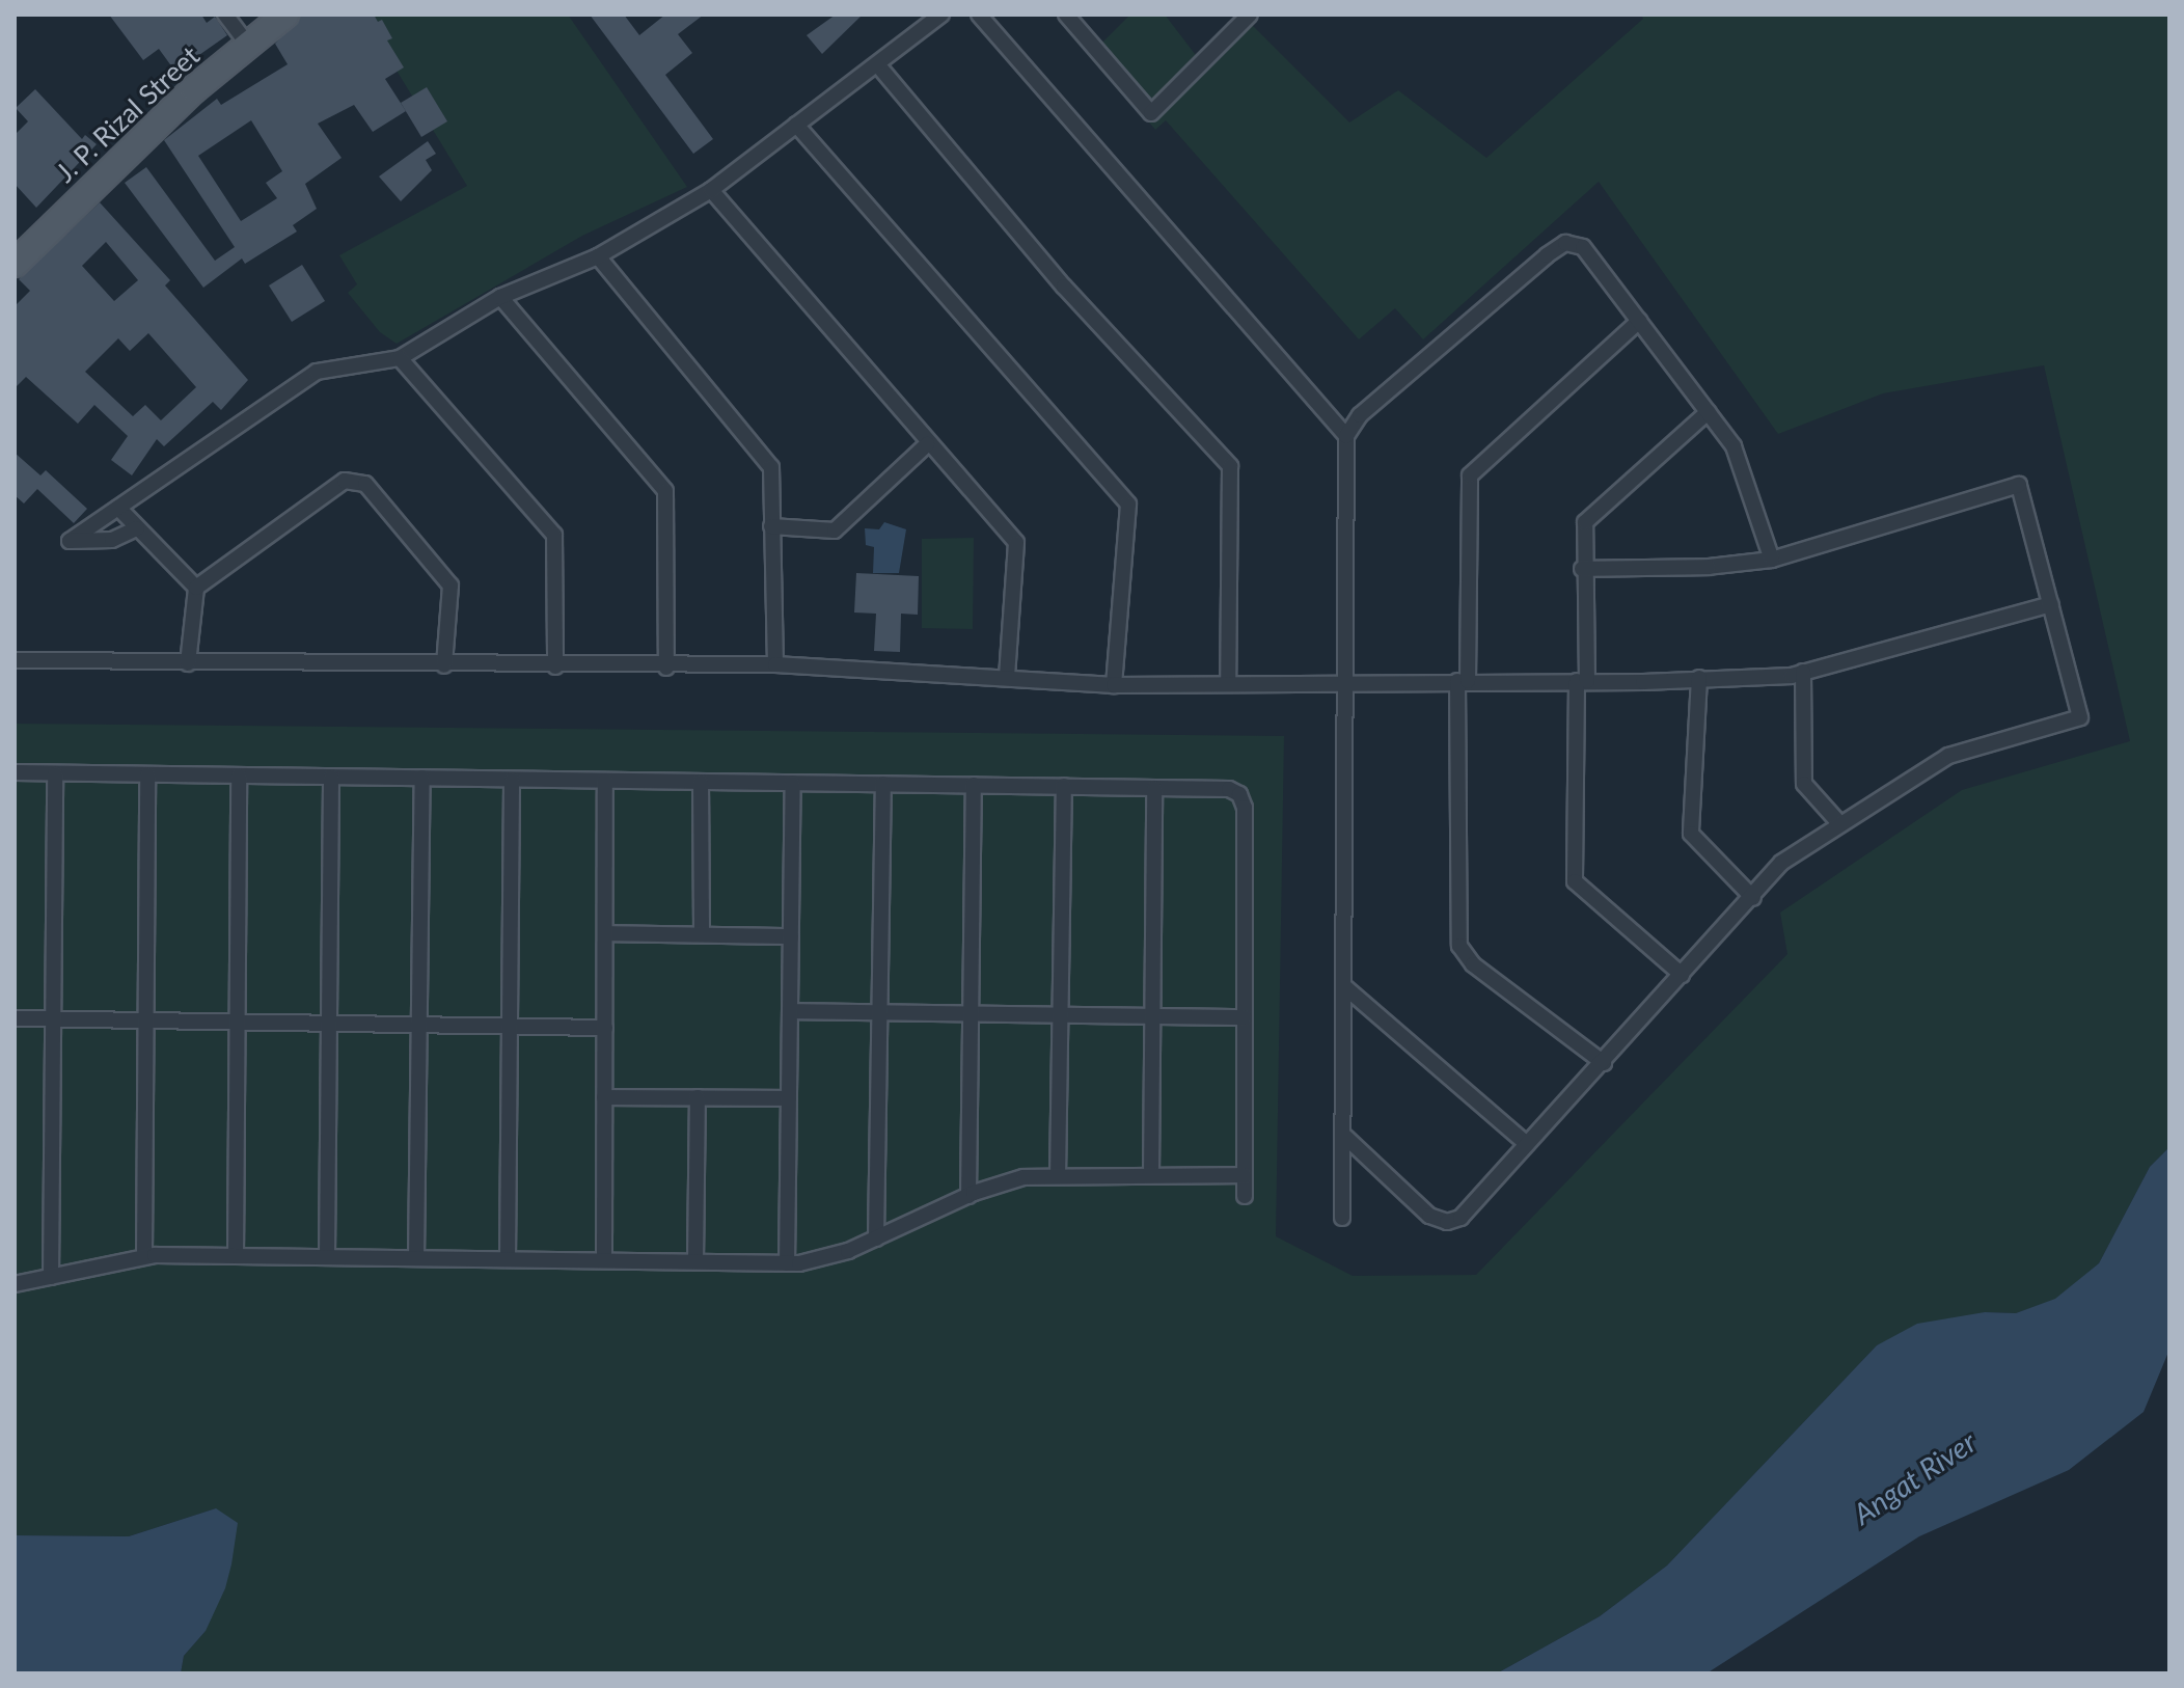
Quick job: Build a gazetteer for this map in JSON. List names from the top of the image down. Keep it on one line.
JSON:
{"streets":{"main road":["J. P. Rizal Street"]},"water":["Angat River"]}
